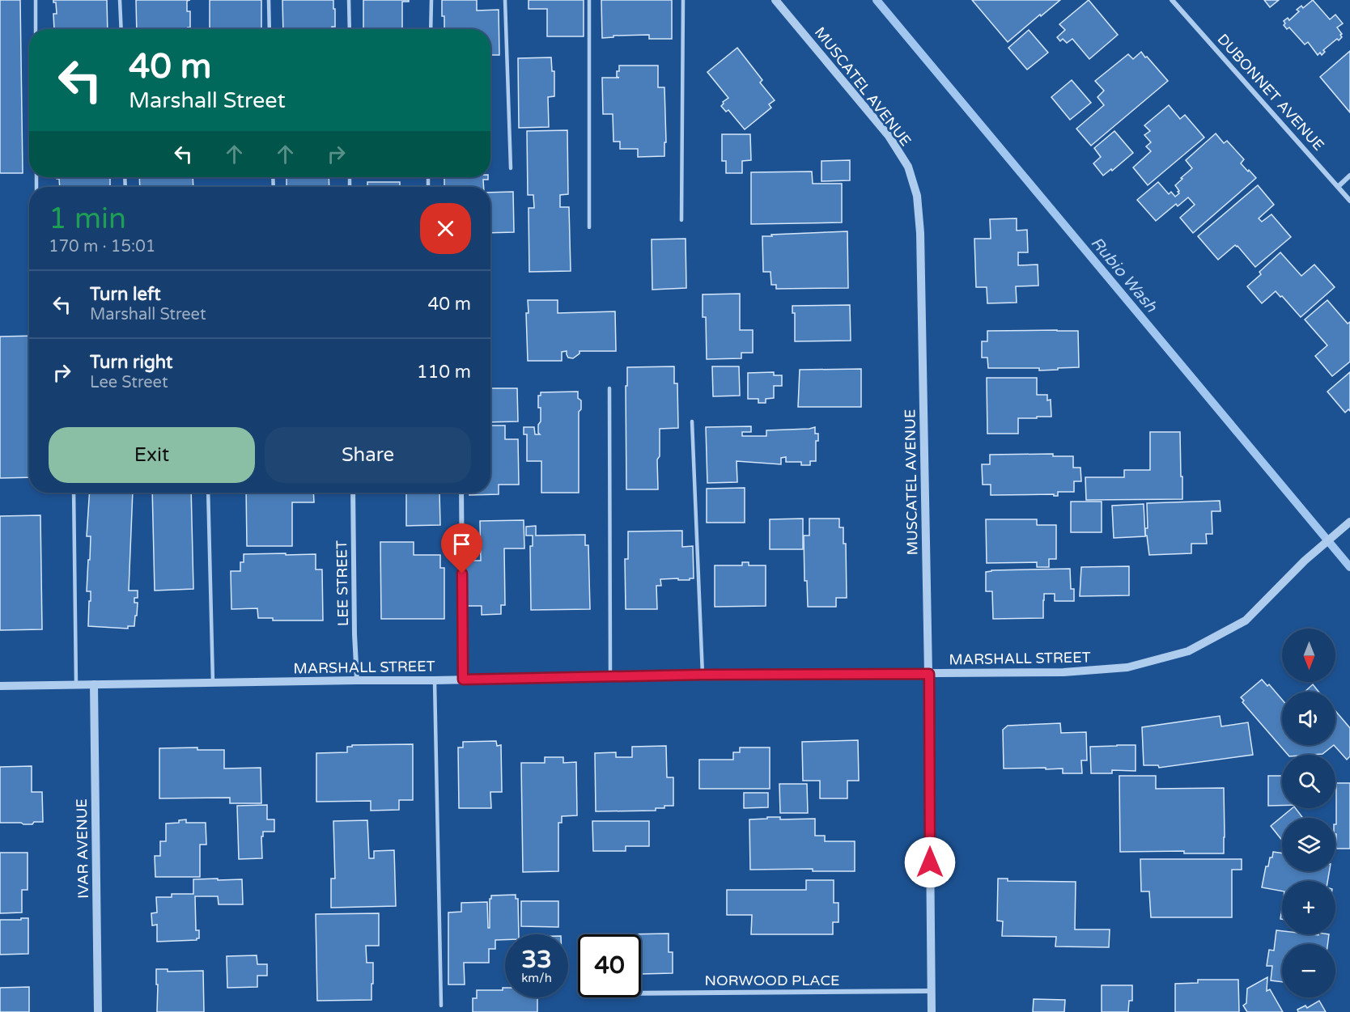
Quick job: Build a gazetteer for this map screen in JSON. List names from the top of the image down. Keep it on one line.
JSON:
{"streets":{"street":["MUSCATEL AVENUE","DUBONNET AVENUE","LEE STREET","MARSHALL STREET","IVAR AVENUE","NORWOOD PLACE"]},"crossings":[["MUSCATEL AVENUE","MARSHALL STREET"],["MUSCATEL AVENUE","NORWOOD PLACE"],["LEE STREET","MARSHALL STREET"],["MARSHALL STREET","IVAR AVENUE"]],"water":["Rubio Wash"],"north":"bottom","page":{"turn":["40 m","Marshall Street"],"heading":["1 min","170 m · 15:01"],"list":[{"name":"Turn left","note":"Marshall Street","value":"40 m"},{"name":"Turn right","note":"Lee Street","value":"110 m"}],"buttons":["Exit","Share"],"map_buttons":["+","−"],"speed":"33 km/h","limit":"40"}}
